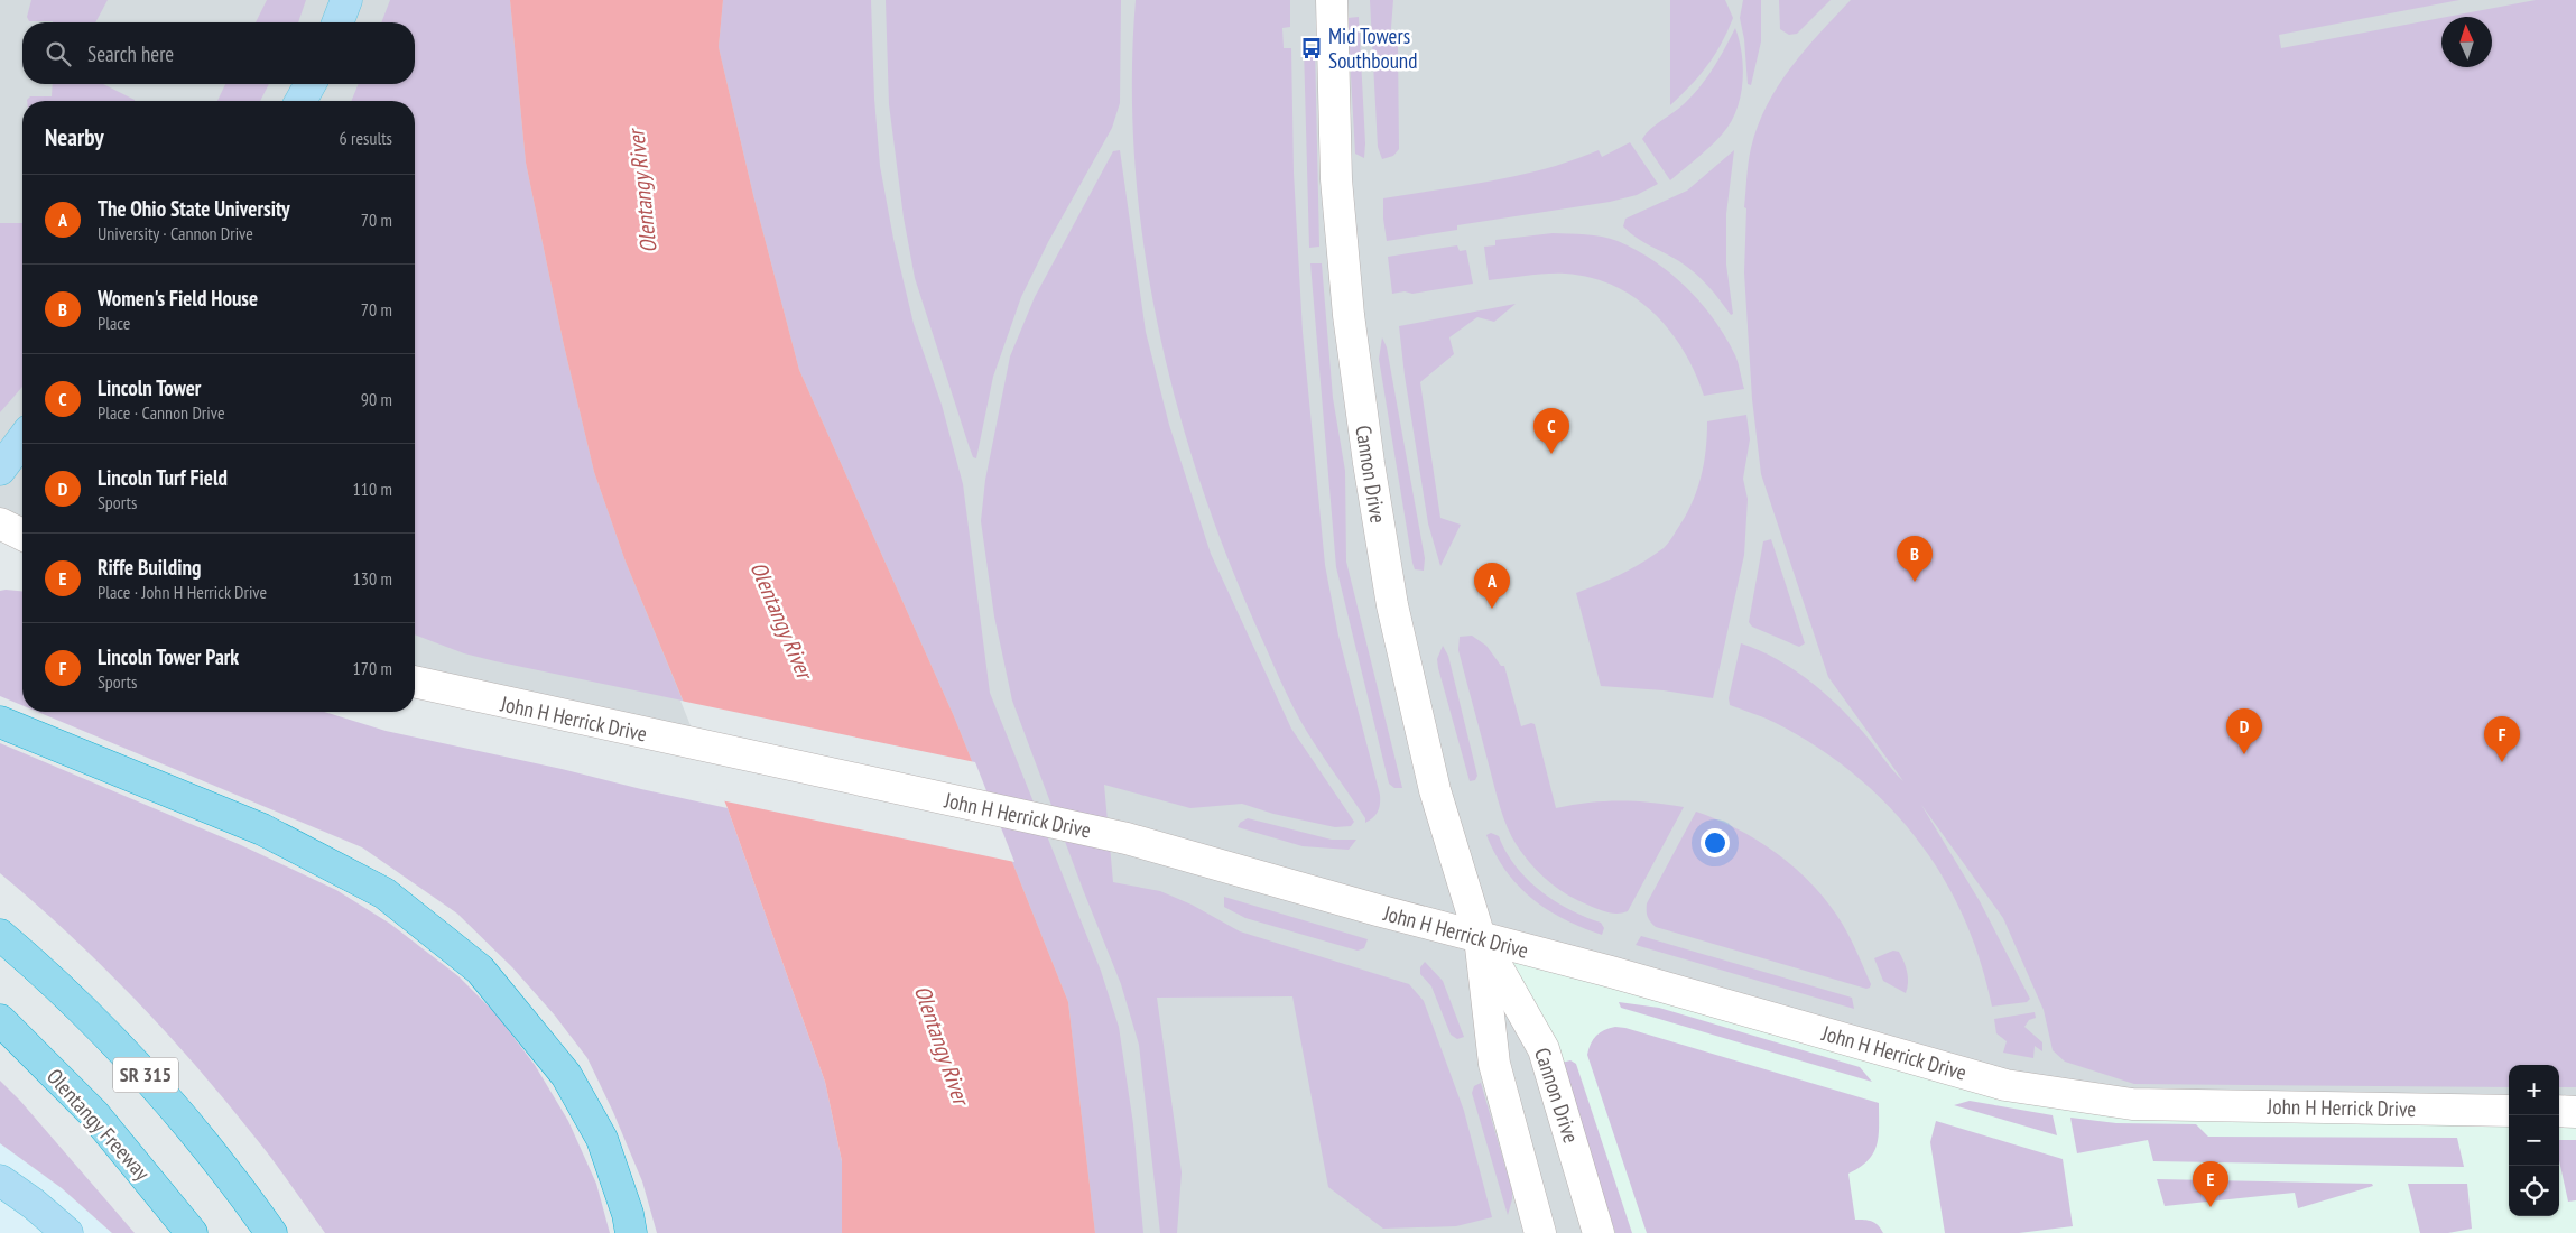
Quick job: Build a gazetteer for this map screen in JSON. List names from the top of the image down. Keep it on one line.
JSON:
{"streets":{"highway":["SR 315","Olentangy Freeway"],"street":["Cannon Drive","John H Herrick Drive"]},"crossings":[["Cannon Drive","John H Herrick Drive"]],"water":["Olentangy River"],"places":{"bus stop":["Mid Towers Southbound"]},"north":"top","page":{"search":"Search here","heading":["Nearby","6 results"],"list":[{"mark":"A","name":"The Ohio State University","note":"University · Cannon Drive","value":"70 m"},{"mark":"B","name":"Women's Field House","note":"Place","value":"70 m"},{"mark":"C","name":"Lincoln Tower","note":"Place · Cannon Drive","value":"90 m"},{"mark":"D","name":"Lincoln Turf Field","note":"Sports","value":"110 m"},{"mark":"E","name":"Riffe Building","note":"Place · John H Herrick Drive","value":"130 m"},{"mark":"F","name":"Lincoln Tower Park","note":"Sports","value":"170 m"}],"pins":["C","B","A","D","F","E"],"map_buttons":["+","−"]}}
